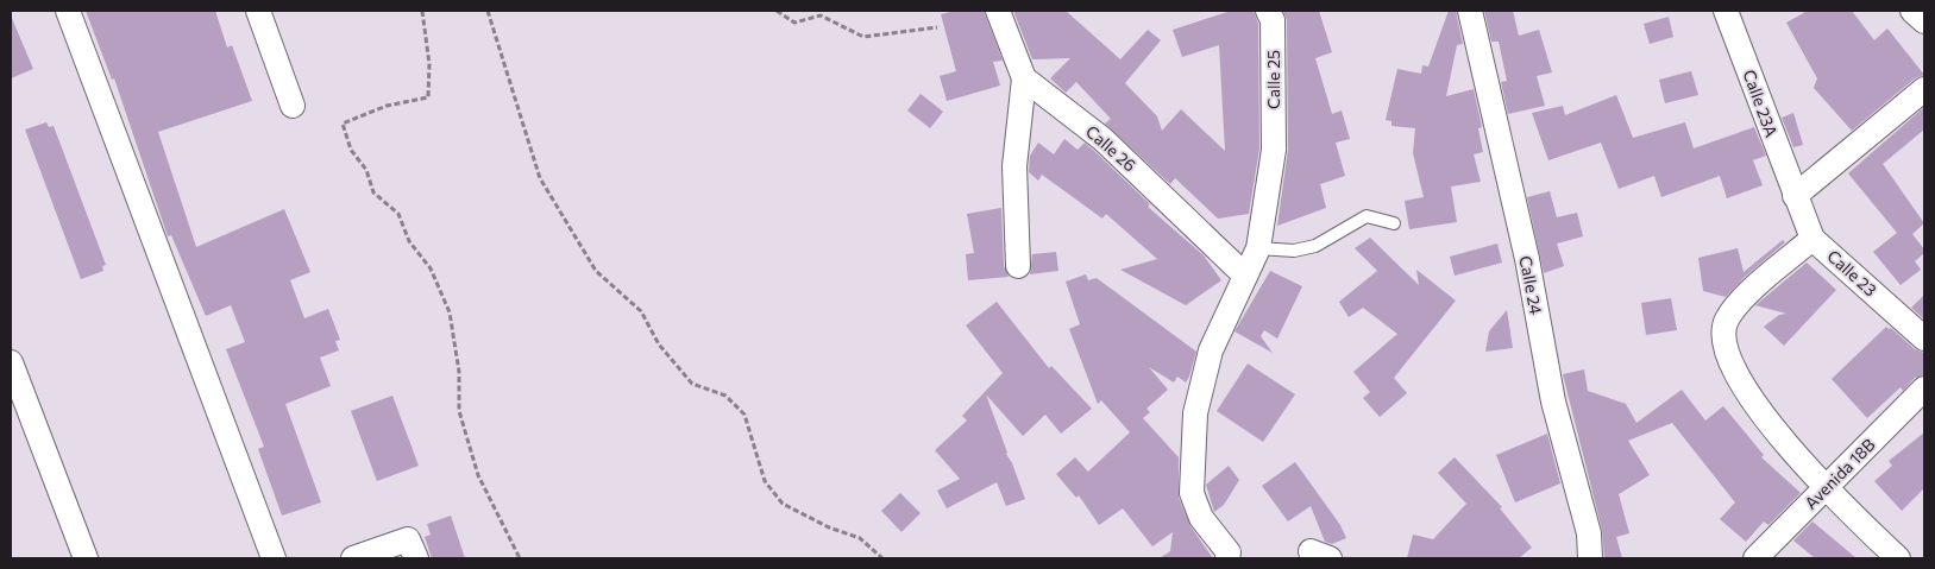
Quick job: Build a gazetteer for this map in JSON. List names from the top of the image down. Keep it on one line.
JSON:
{"streets":{"street":["Calle 25","Calle 23A","Calle 26","Calle 23","Calle 24","Avenida 18B"]},"crossings":[["Calle 25","Calle 26"],["Calle 23A","Calle 23"]]}
